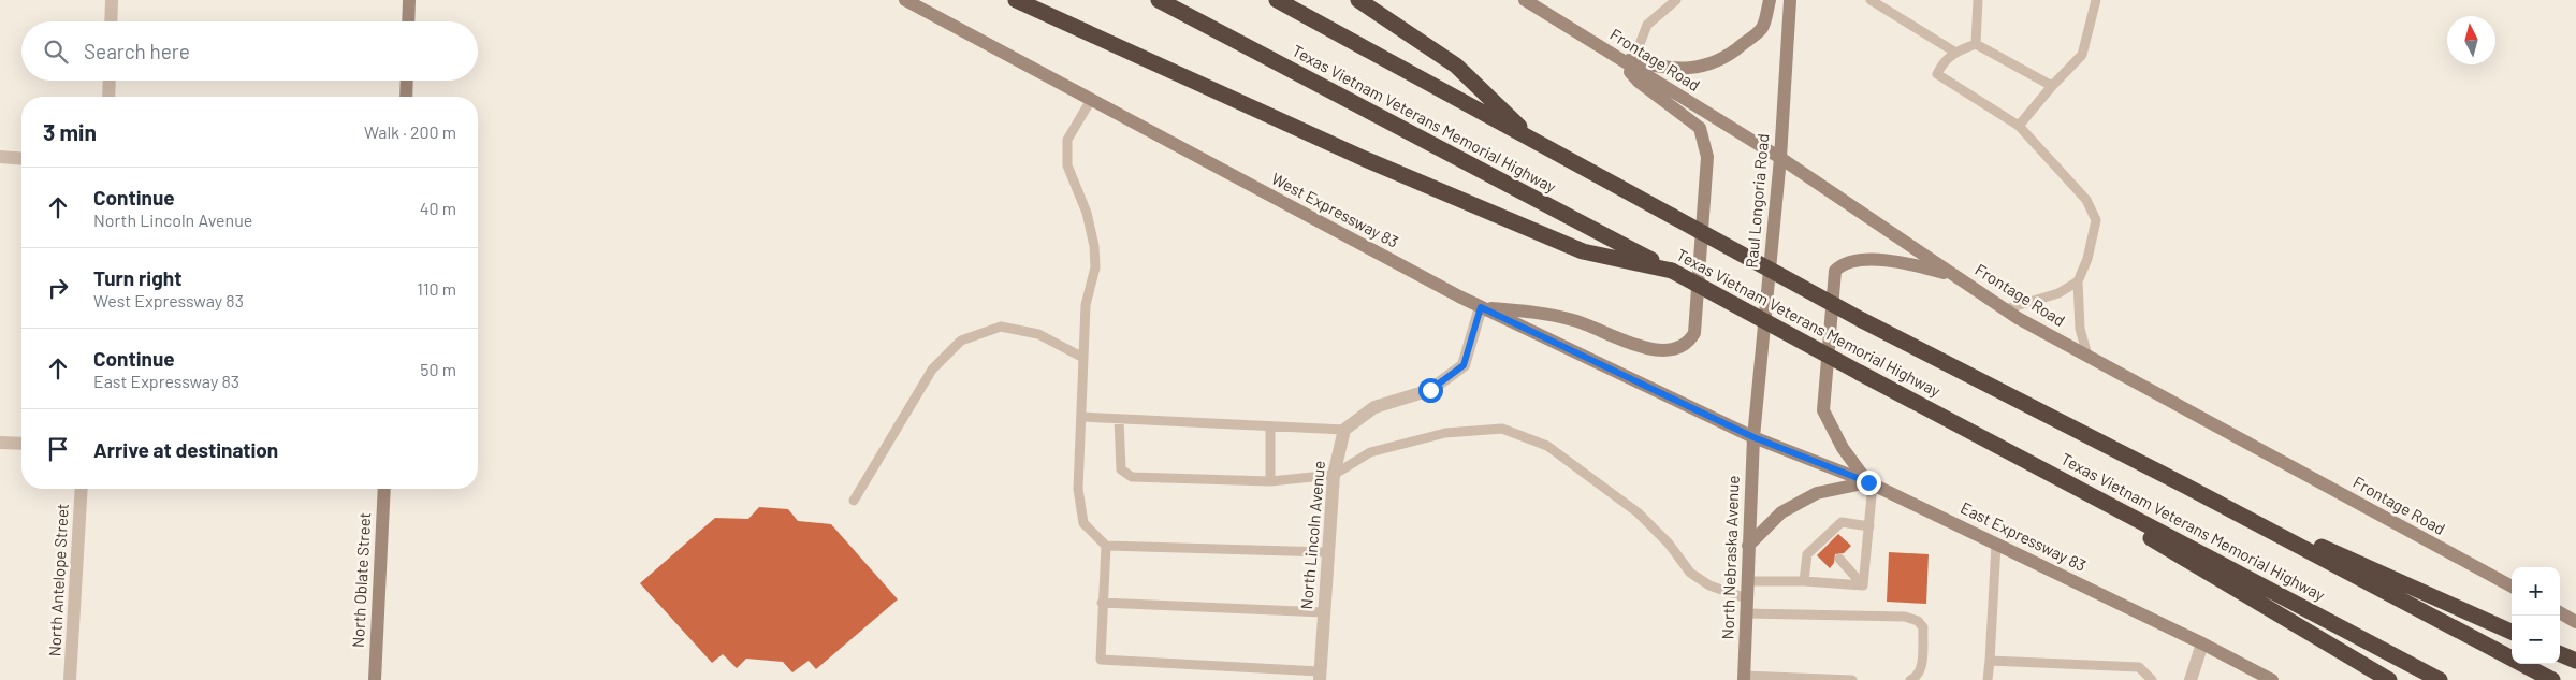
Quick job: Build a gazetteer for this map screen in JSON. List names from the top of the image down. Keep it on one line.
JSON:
{"streets":{"highway":["Texas Vietnam Veterans Memorial Highway"],"main road":["Frontage Road","Raul Longoria Road","West Expressway 83","East Expressway 83","North Nebraska Avenue","North Oblate Street"],"street":["North Lincoln Avenue","North Antelope Street"]},"crossings":[["Frontage Road","Raul Longoria Road"],["Raul Longoria Road","West Expressway 83"],["Raul Longoria Road","East Expressway 83"],["Raul Longoria Road","North Nebraska Avenue"],["West Expressway 83","East Expressway 83"],["West Expressway 83","North Nebraska Avenue"],["East Expressway 83","North Nebraska Avenue"]],"north":"top","page":{"search":"Search here","heading":["3 min","Walk · 200 m"],"list":[["Continue","North Lincoln Avenue","40 m"],["Turn right","West Expressway 83","110 m"],["Continue","East Expressway 83","50 m"],"Arrive at destination"],"map_buttons":["+","−"]}}
